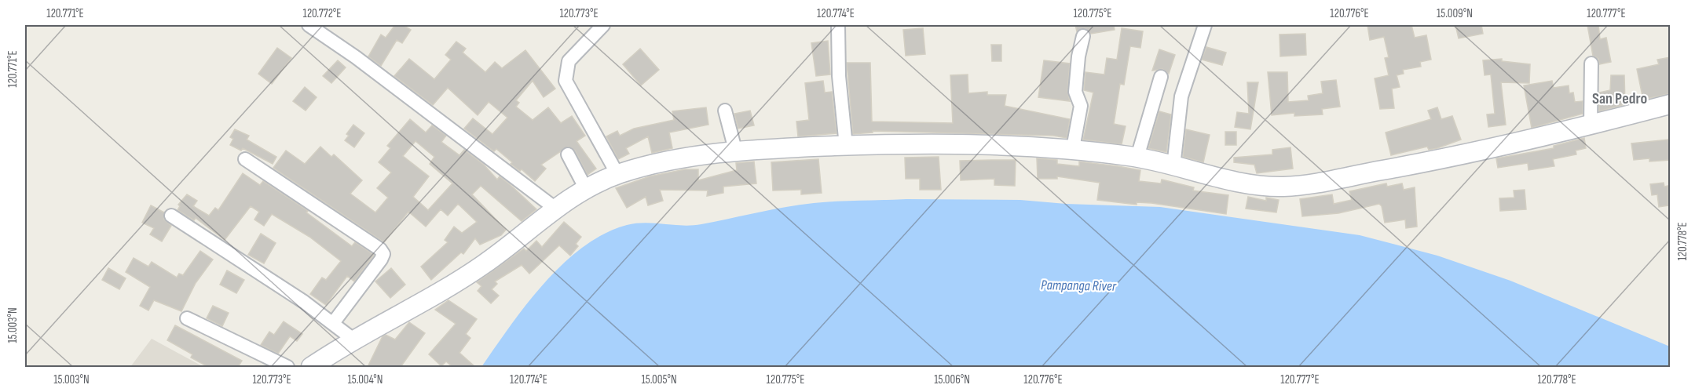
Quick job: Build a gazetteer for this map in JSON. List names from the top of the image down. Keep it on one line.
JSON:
{"districts":["San Pedro"],"water":["Pampanga River"],"coordinates":["120.771°E","120.772°E","120.773°E","120.774°E","120.775°E","120.776°E","15.009°N","120.777°E","120.778°E","15.003°N","15.004°N","15.005°N","15.006°N"]}
